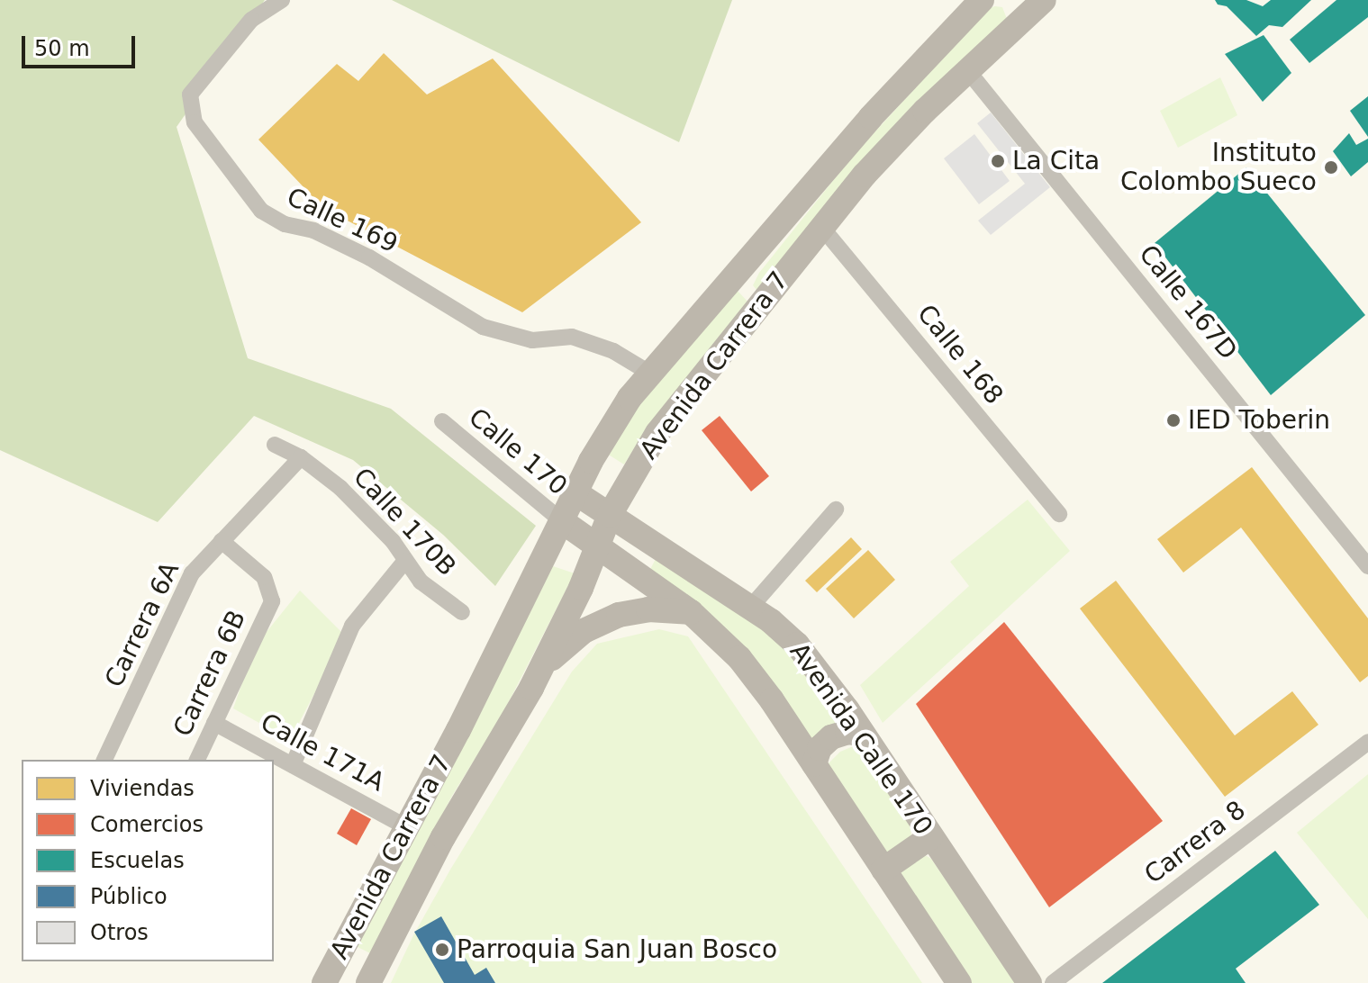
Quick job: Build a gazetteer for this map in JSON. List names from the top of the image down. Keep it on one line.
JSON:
{"streets":{"main road":["Avenida Carrera 7","Avenida Calle 170"],"street":["Calle 169","Calle 167D","Calle 168","Calle 170","Calle 170B","Carrera 6A","Carrera 6B","Calle 171A","Carrera 8"]},"crossings":[["Calle 169","Avenida Carrera 7"],["Calle 167D","Avenida Carrera 7"],["Calle 168","Avenida Carrera 7"],["Avenida Carrera 7","Calle 170"],["Avenida Carrera 7","Avenida Calle 170"],["Avenida Carrera 7","Calle 171A"],["Calle 170","Avenida Calle 170"],["Calle 170B","Carrera 6A"],["Carrera 6A","Carrera 6B"],["Carrera 6B","Calle 171A"]],"places":["La Cita","Instituto Colombo Sueco","IED Toberin","Parroquia San Juan Bosco"],"legend":["Viviendas","Comercios","Escuelas","Público","Otros"],"scale_bar":"50 m"}
